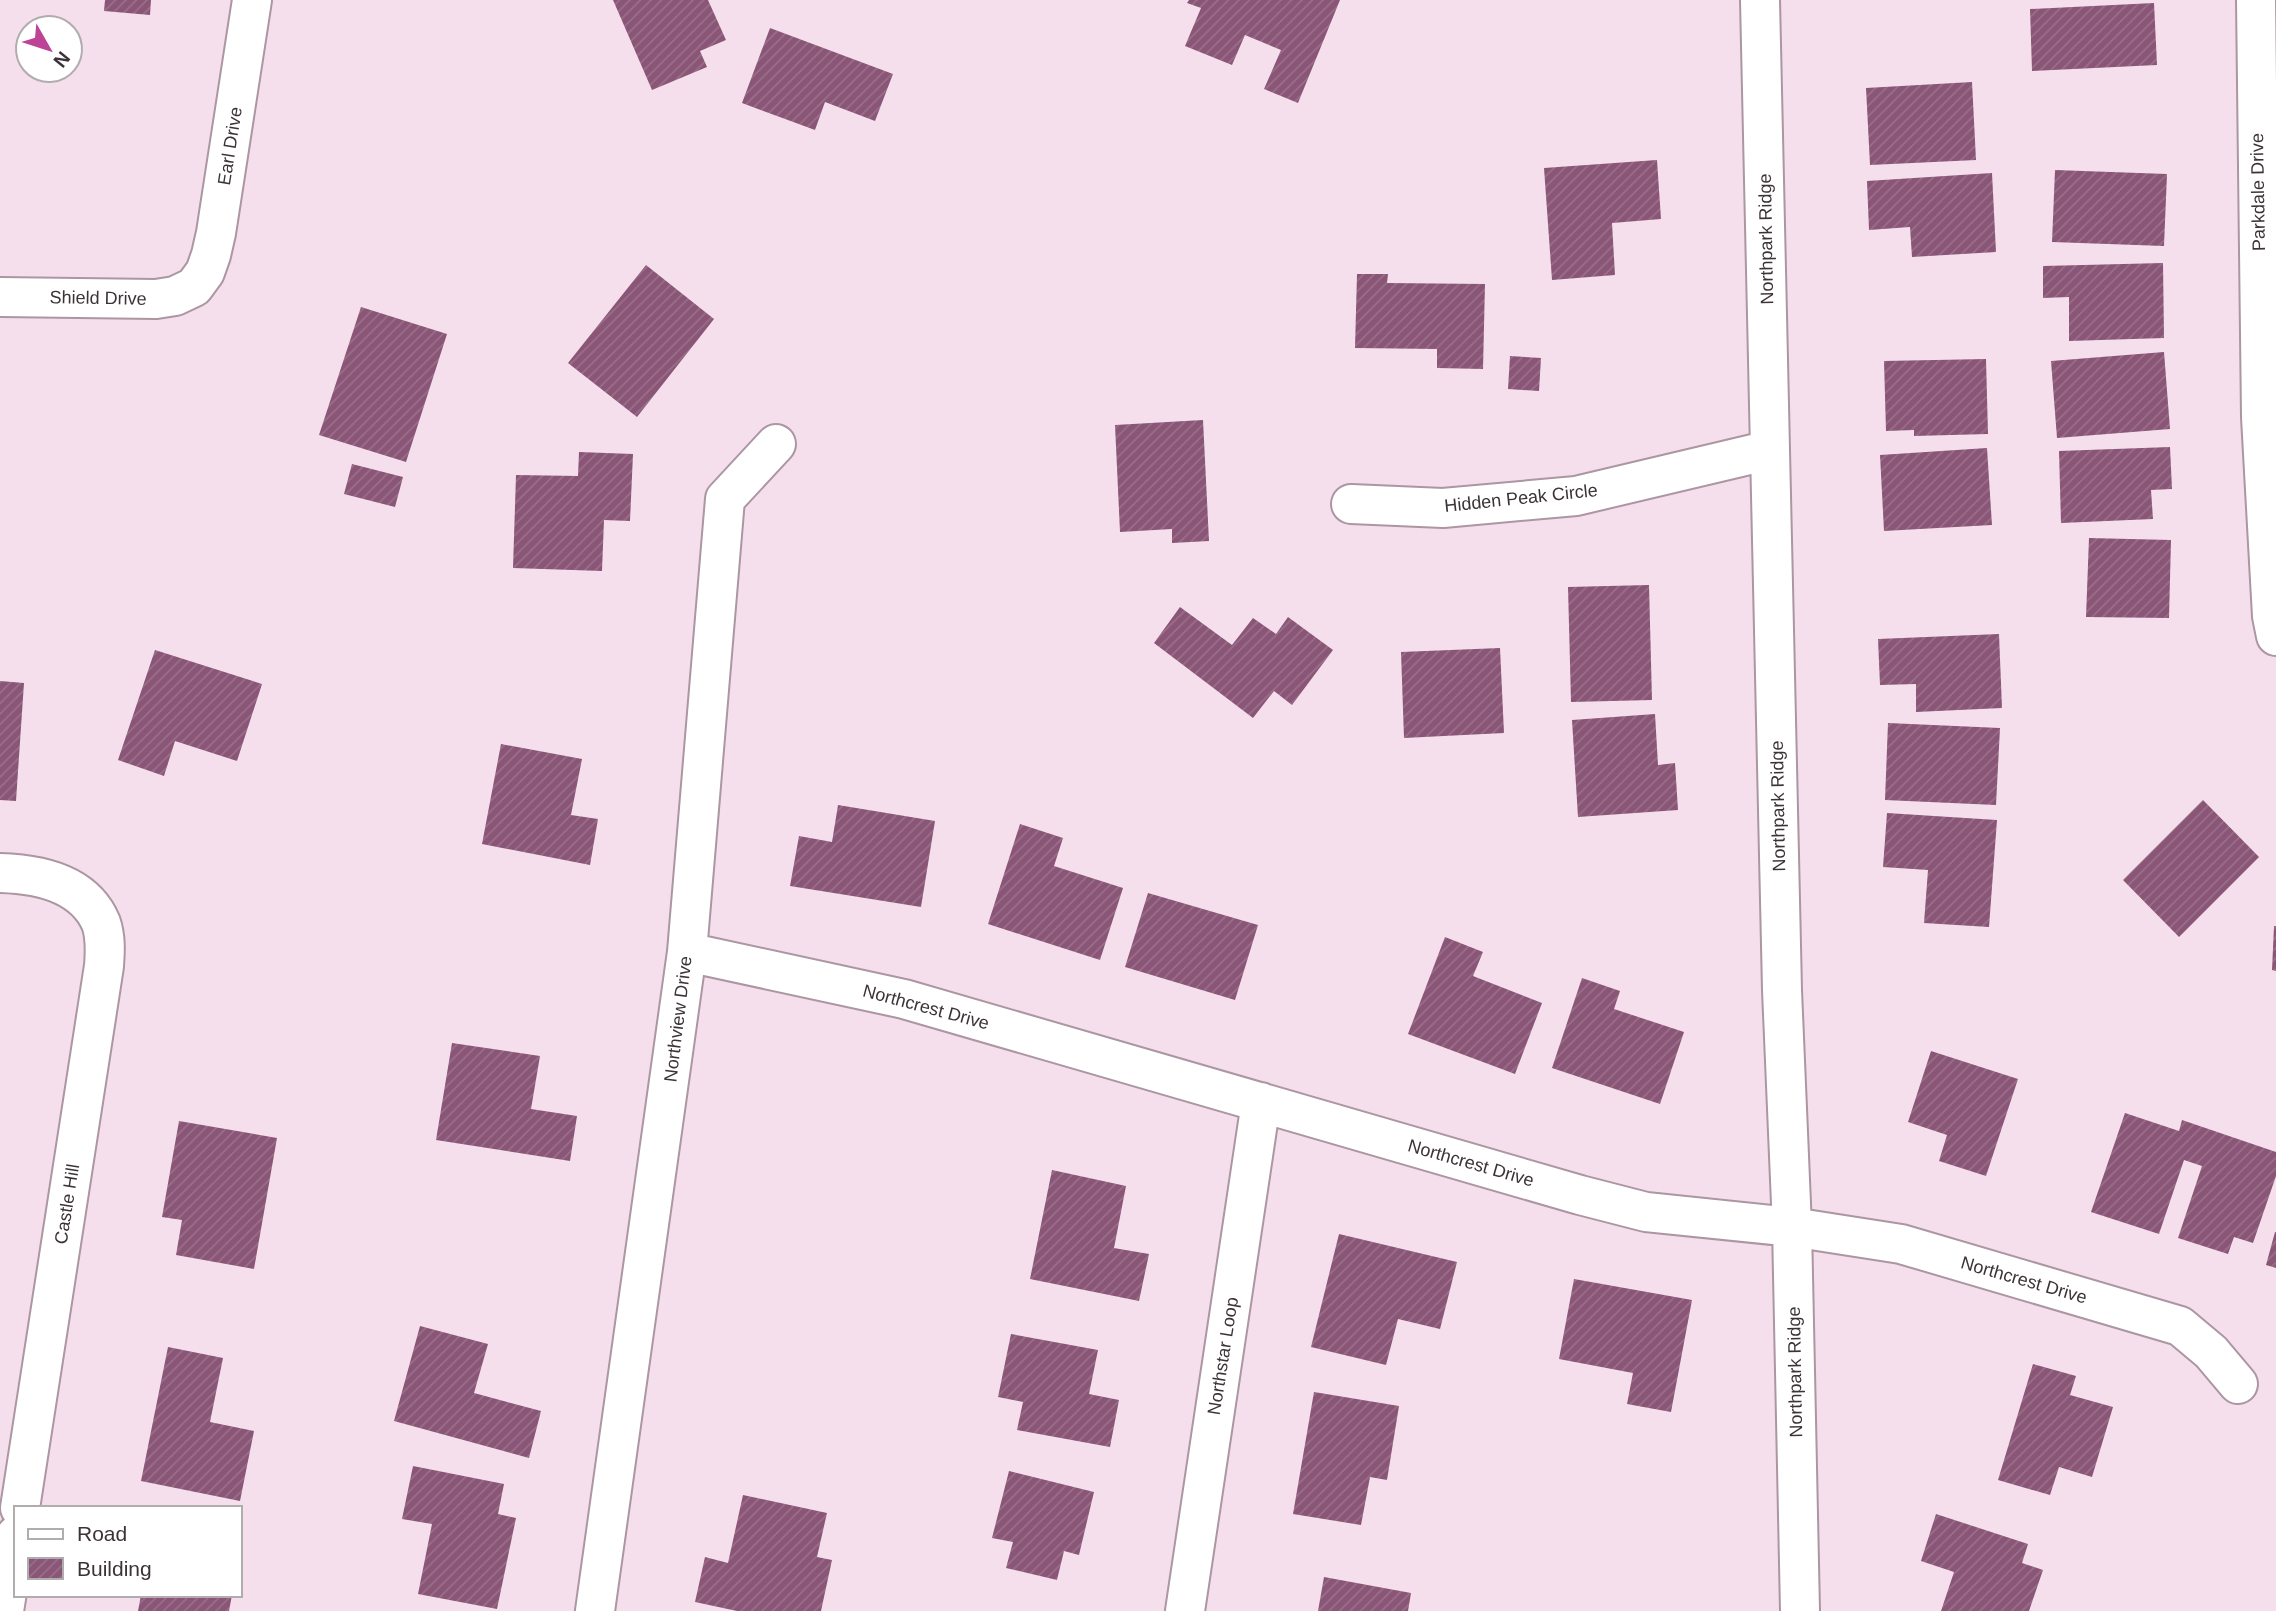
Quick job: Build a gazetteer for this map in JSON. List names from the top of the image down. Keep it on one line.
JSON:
{"streets":{"street":["Earl Drive","Parkdale Drive","Northpark Ridge","Shield Drive","Hidden Peak Circle","Northcrest Drive","Northview Drive","Castle Hill","Northstar Loop"]},"crossings":[["Earl Drive","Shield Drive"],["Northpark Ridge","Hidden Peak Circle"],["Northpark Ridge","Northcrest Drive"],["Northcrest Drive","Northview Drive"],["Northcrest Drive","Northstar Loop"]],"legend":["Road","Building"],"north":"bottom right"}
